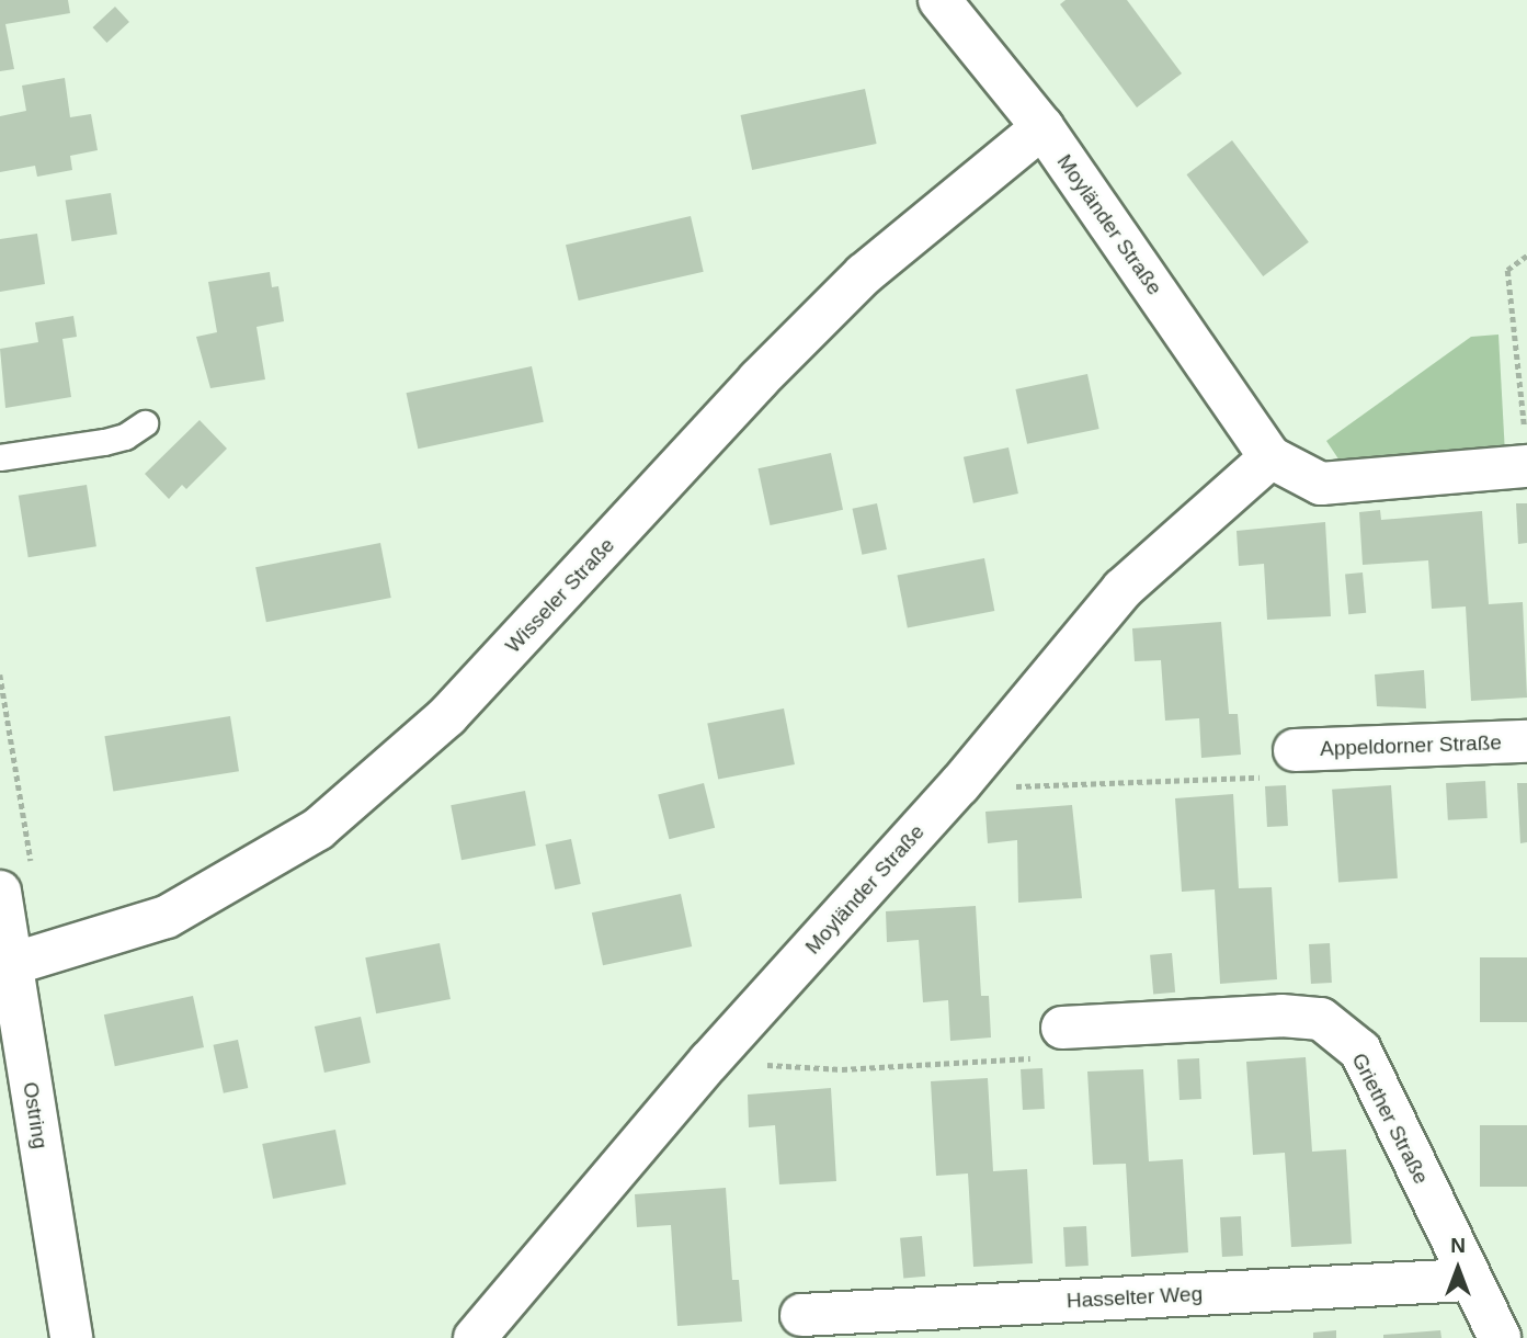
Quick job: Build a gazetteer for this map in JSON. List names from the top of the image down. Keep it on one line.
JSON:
{"streets":{"street":["Moyländer Straße","Wisseler Straße","Appeldorner Straße","Ostring","Griether Straße","Hasselter Weg"]},"crossings":[["Moyländer Straße","Wisseler Straße"],["Wisseler Straße","Ostring"],["Griether Straße","Hasselter Weg"]],"north":"top"}
